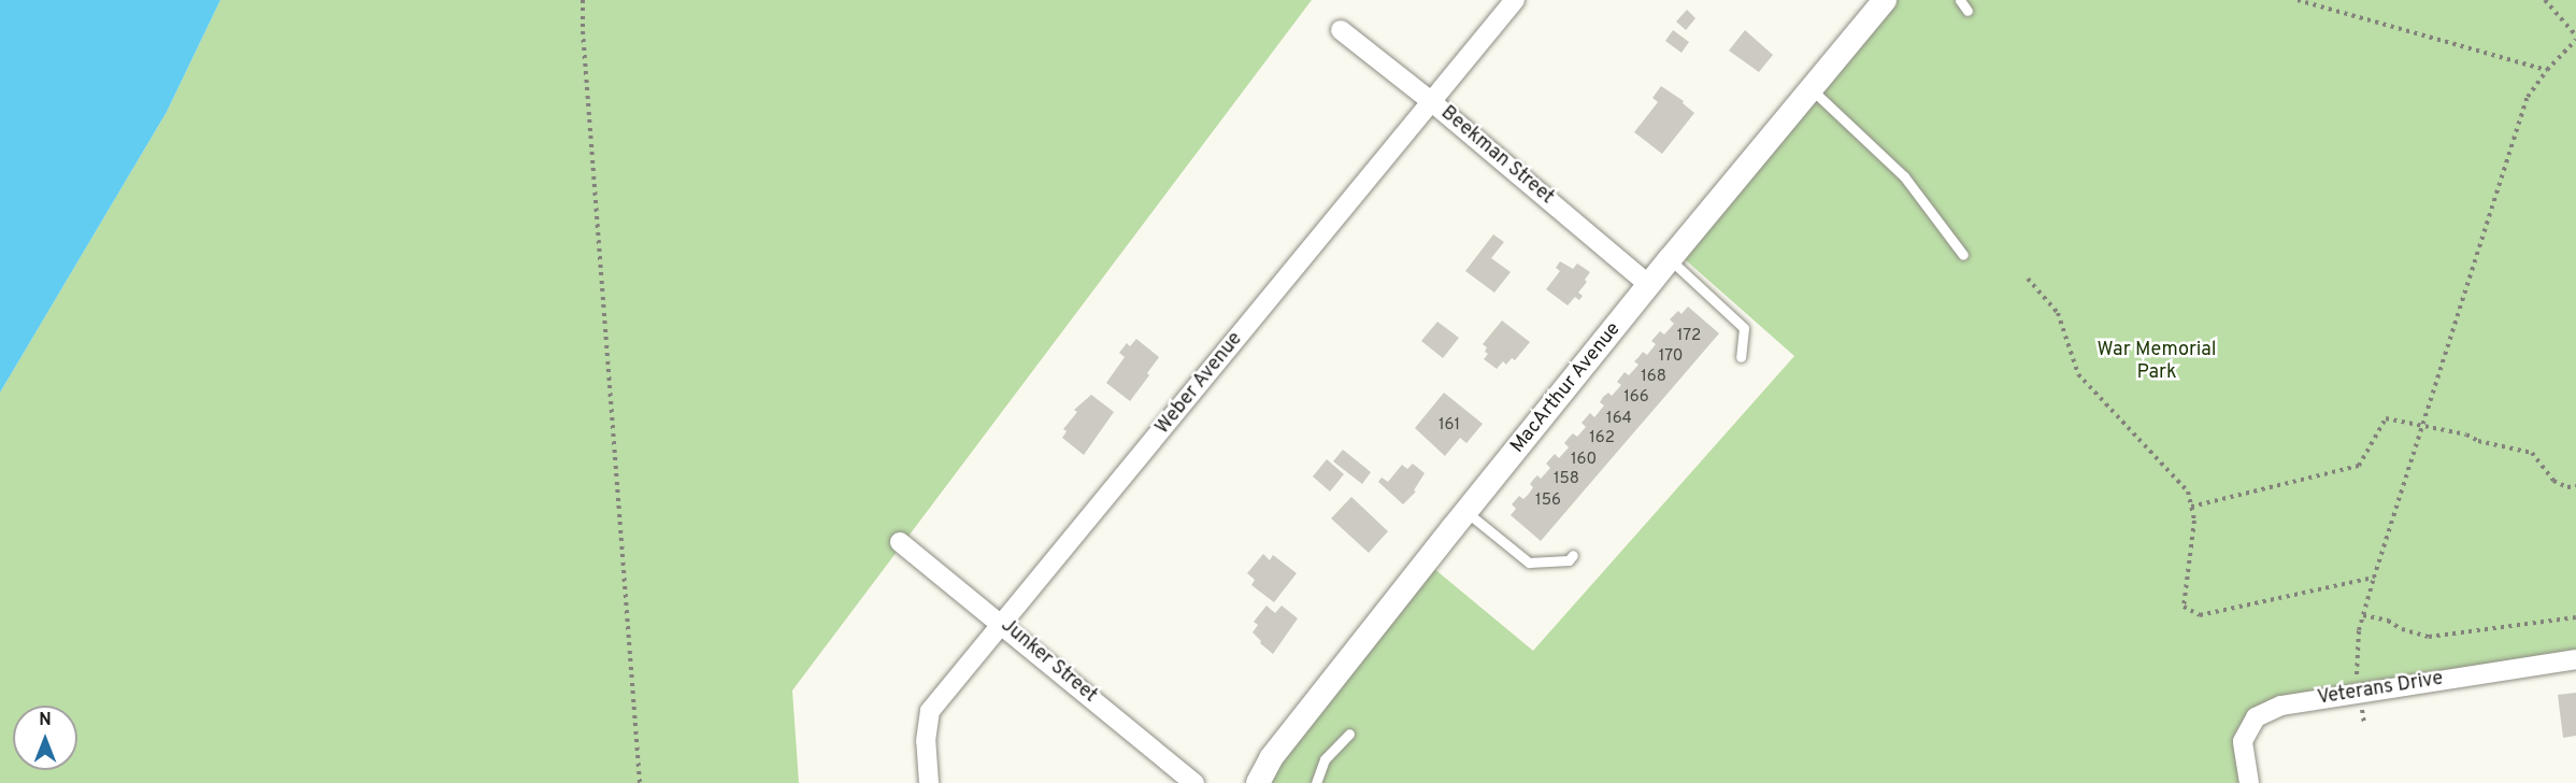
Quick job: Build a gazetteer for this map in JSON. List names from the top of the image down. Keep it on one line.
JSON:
{"streets":{"street":["Beekman Street","Weber Avenue","MacArthur Avenue","Junker Street","Veterans Drive"]},"crossings":[["Beekman Street","Weber Avenue"],["Beekman Street","MacArthur Avenue"],["Weber Avenue","Junker Street"]],"parks":["War Memorial Park"],"house_numbers":["172","170","168","166","164","161","162","160","158","156"],"north":"top"}
